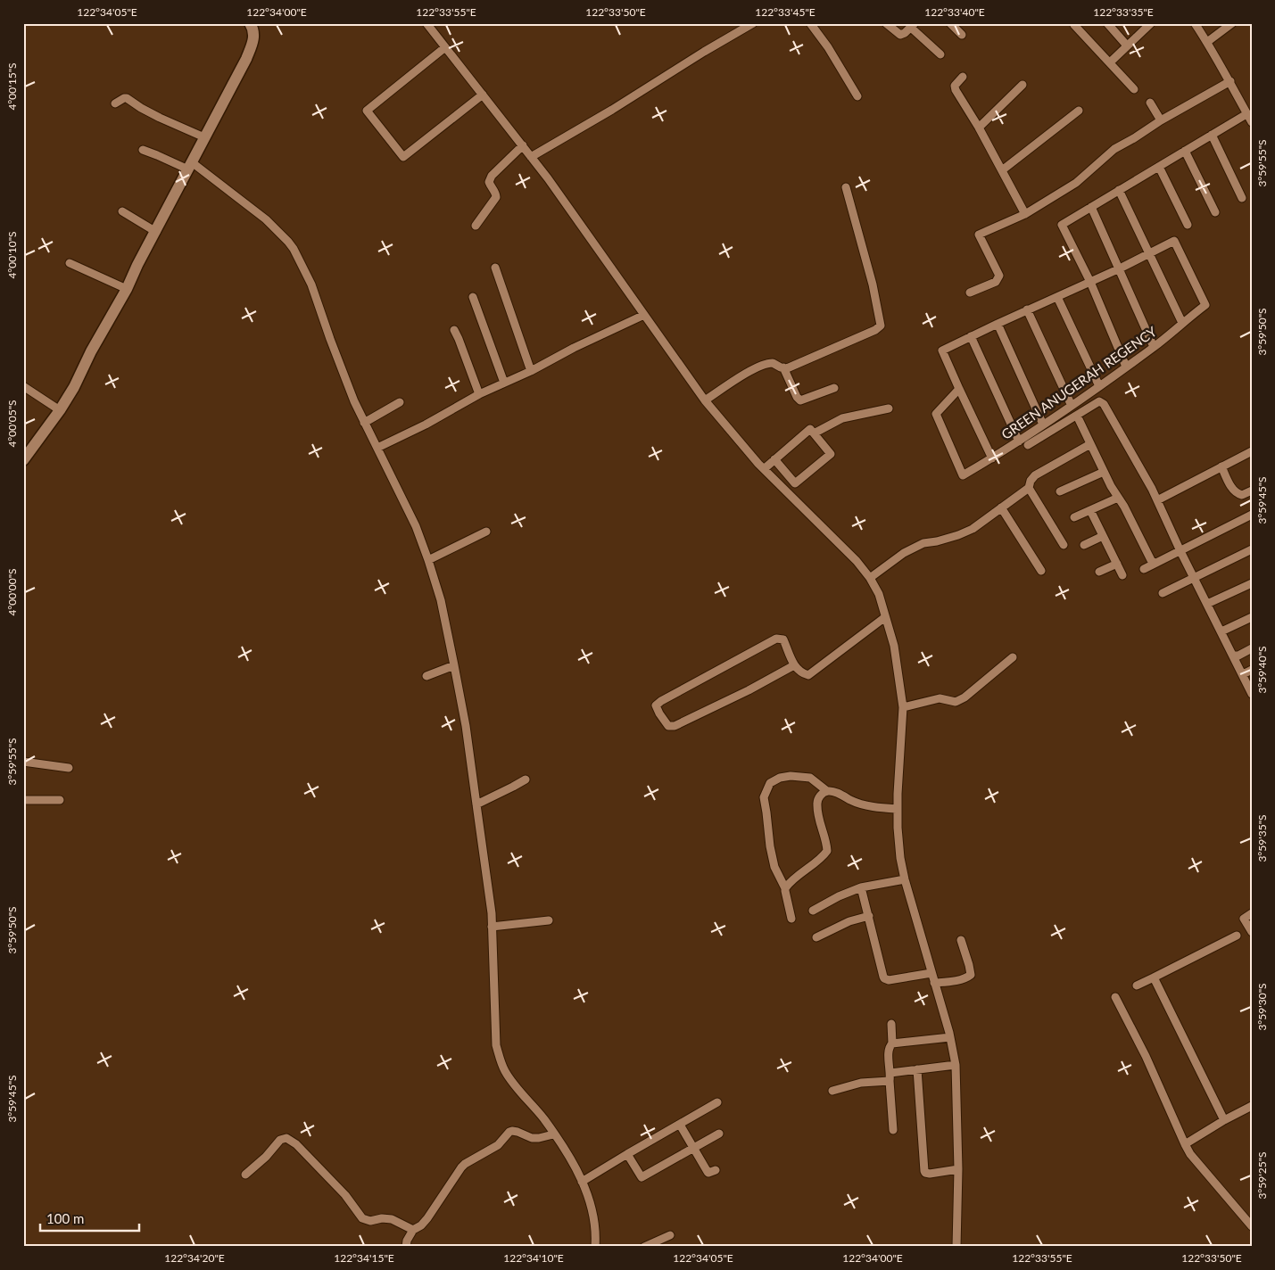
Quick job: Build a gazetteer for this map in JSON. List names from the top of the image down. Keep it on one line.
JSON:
{"streets":{"street":["GREEN ANUGERAH REGENCY"]},"scale_bar":"100 m","coordinates":["122°34'05\"E","122°34'00\"E","122°33'55\"E","122°33'50\"E","122°33'45\"E","122°33'40\"E","122°33'35\"E","4°00'15\"S","3°59'55\"S","4°00'10\"S","3°59'50\"S","4°00'05\"S","3°59'45\"S","4°00'00\"S","3°59'40\"S","3°59'35\"S","3°59'30\"S","3°59'25\"S","122°34'20\"E","122°34'15\"E","122°34'10\"E"]}
